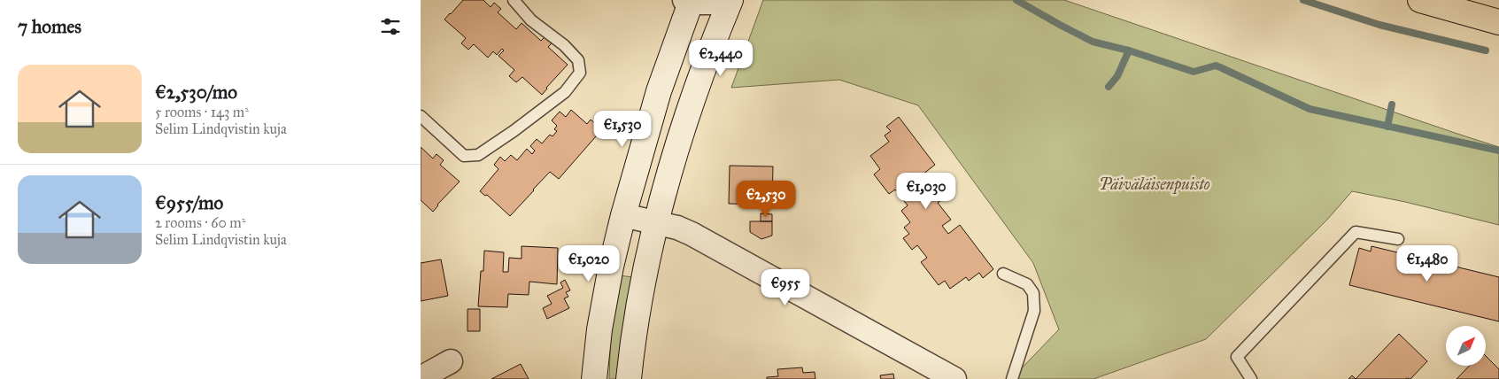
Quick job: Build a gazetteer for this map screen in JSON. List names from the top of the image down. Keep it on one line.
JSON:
{"parks":["Päiväläisenpuisto"],"north":"top right","page":{"heading":"7 homes","price":["€2,440","€1,530","€1,030","€2,530","€1,020","€1,480","€955"],"list":[{"name":"€2,530/mo","note":"5 rooms · 143 m² · Selim Lindqvistin kuja"},{"name":"€955/mo","note":"2 rooms · 60 m² · Selim Lindqvistin kuja"}]}}
